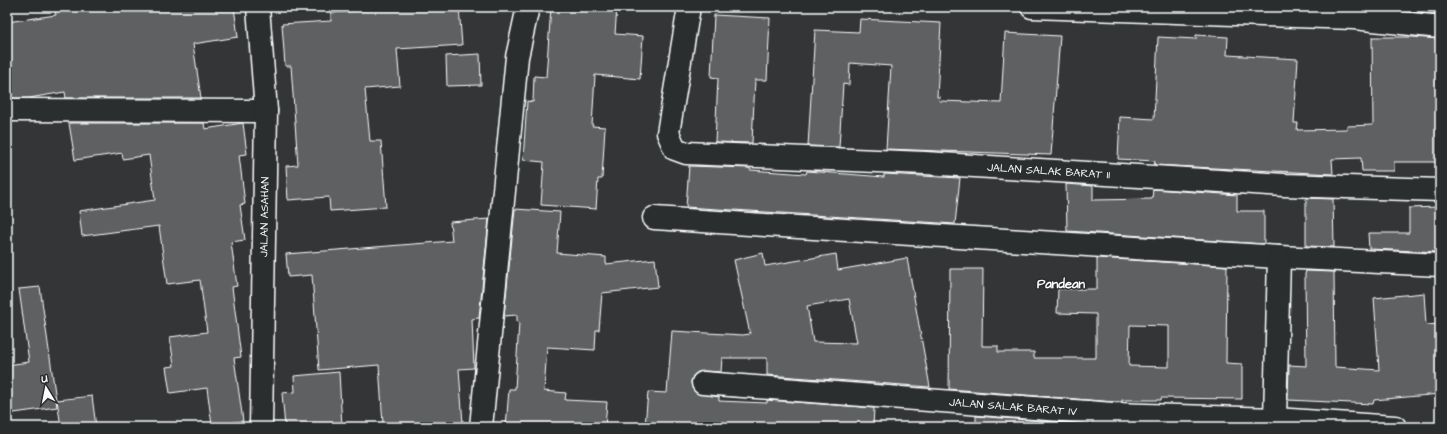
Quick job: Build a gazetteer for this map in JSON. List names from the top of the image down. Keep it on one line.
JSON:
{"streets":{"street":["JALAN SALAK BARAT II","JALAN ASAHAN","JALAN SALAK BARAT IV"]},"districts":["Pandean"],"north":"top"}
